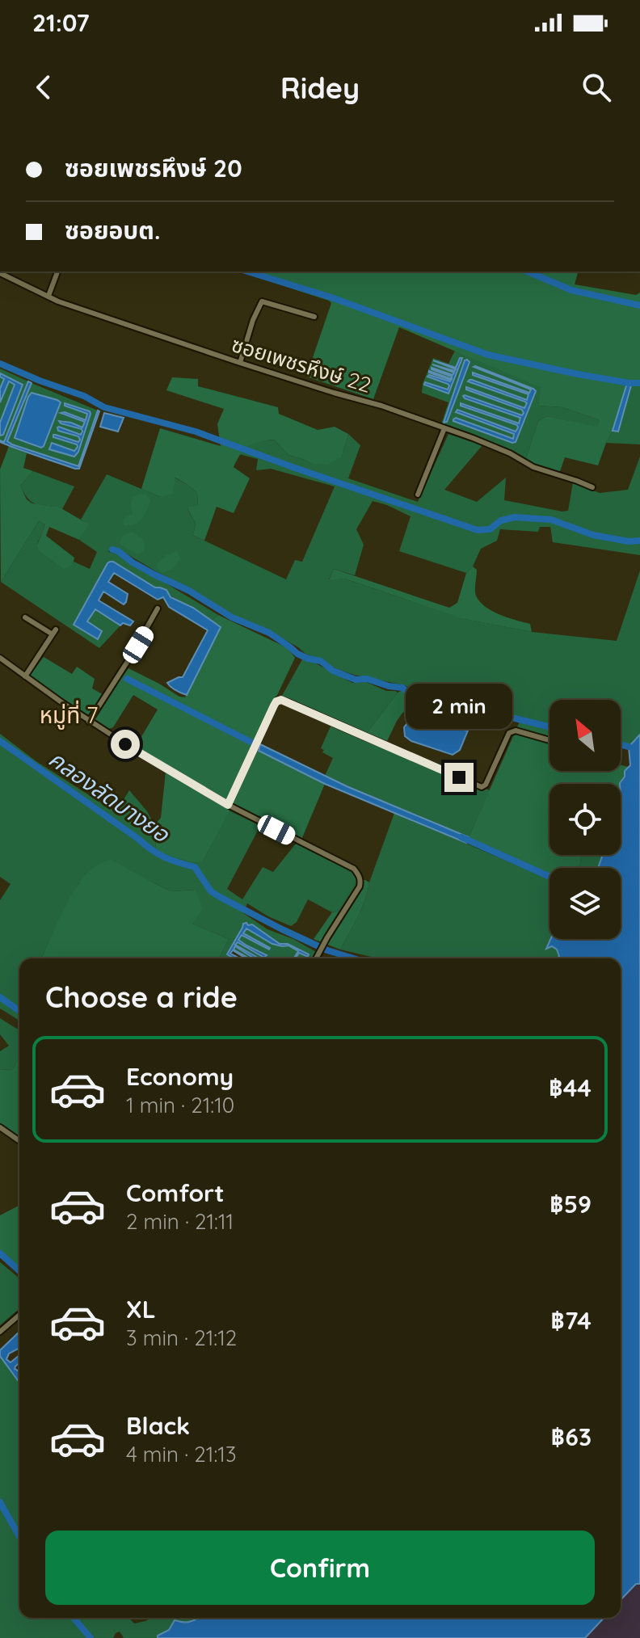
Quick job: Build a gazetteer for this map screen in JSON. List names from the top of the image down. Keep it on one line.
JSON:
{"streets":{"street":["ซอยเพชรหึงษ์ 22"]},"districts":["หมู่ที่ 7"],"water":["คลองลัดบางยอ"],"north":"top left","page":{"status":"21:07","header":"Ridey","banner":["ซอยเพชรหึงษ์ 20","ซอยอบต."],"bubble":"2 min","heading":"Choose a ride","list":[{"name":"Economy","note":"1 min · 21:10","value":"฿44"},{"name":"Comfort","note":"2 min · 21:11","value":"฿59"},{"name":"XL","note":"3 min · 21:12","value":"฿74"},{"name":"Black","note":"4 min · 21:13","value":"฿63"}],"buttons":"Confirm"}}
